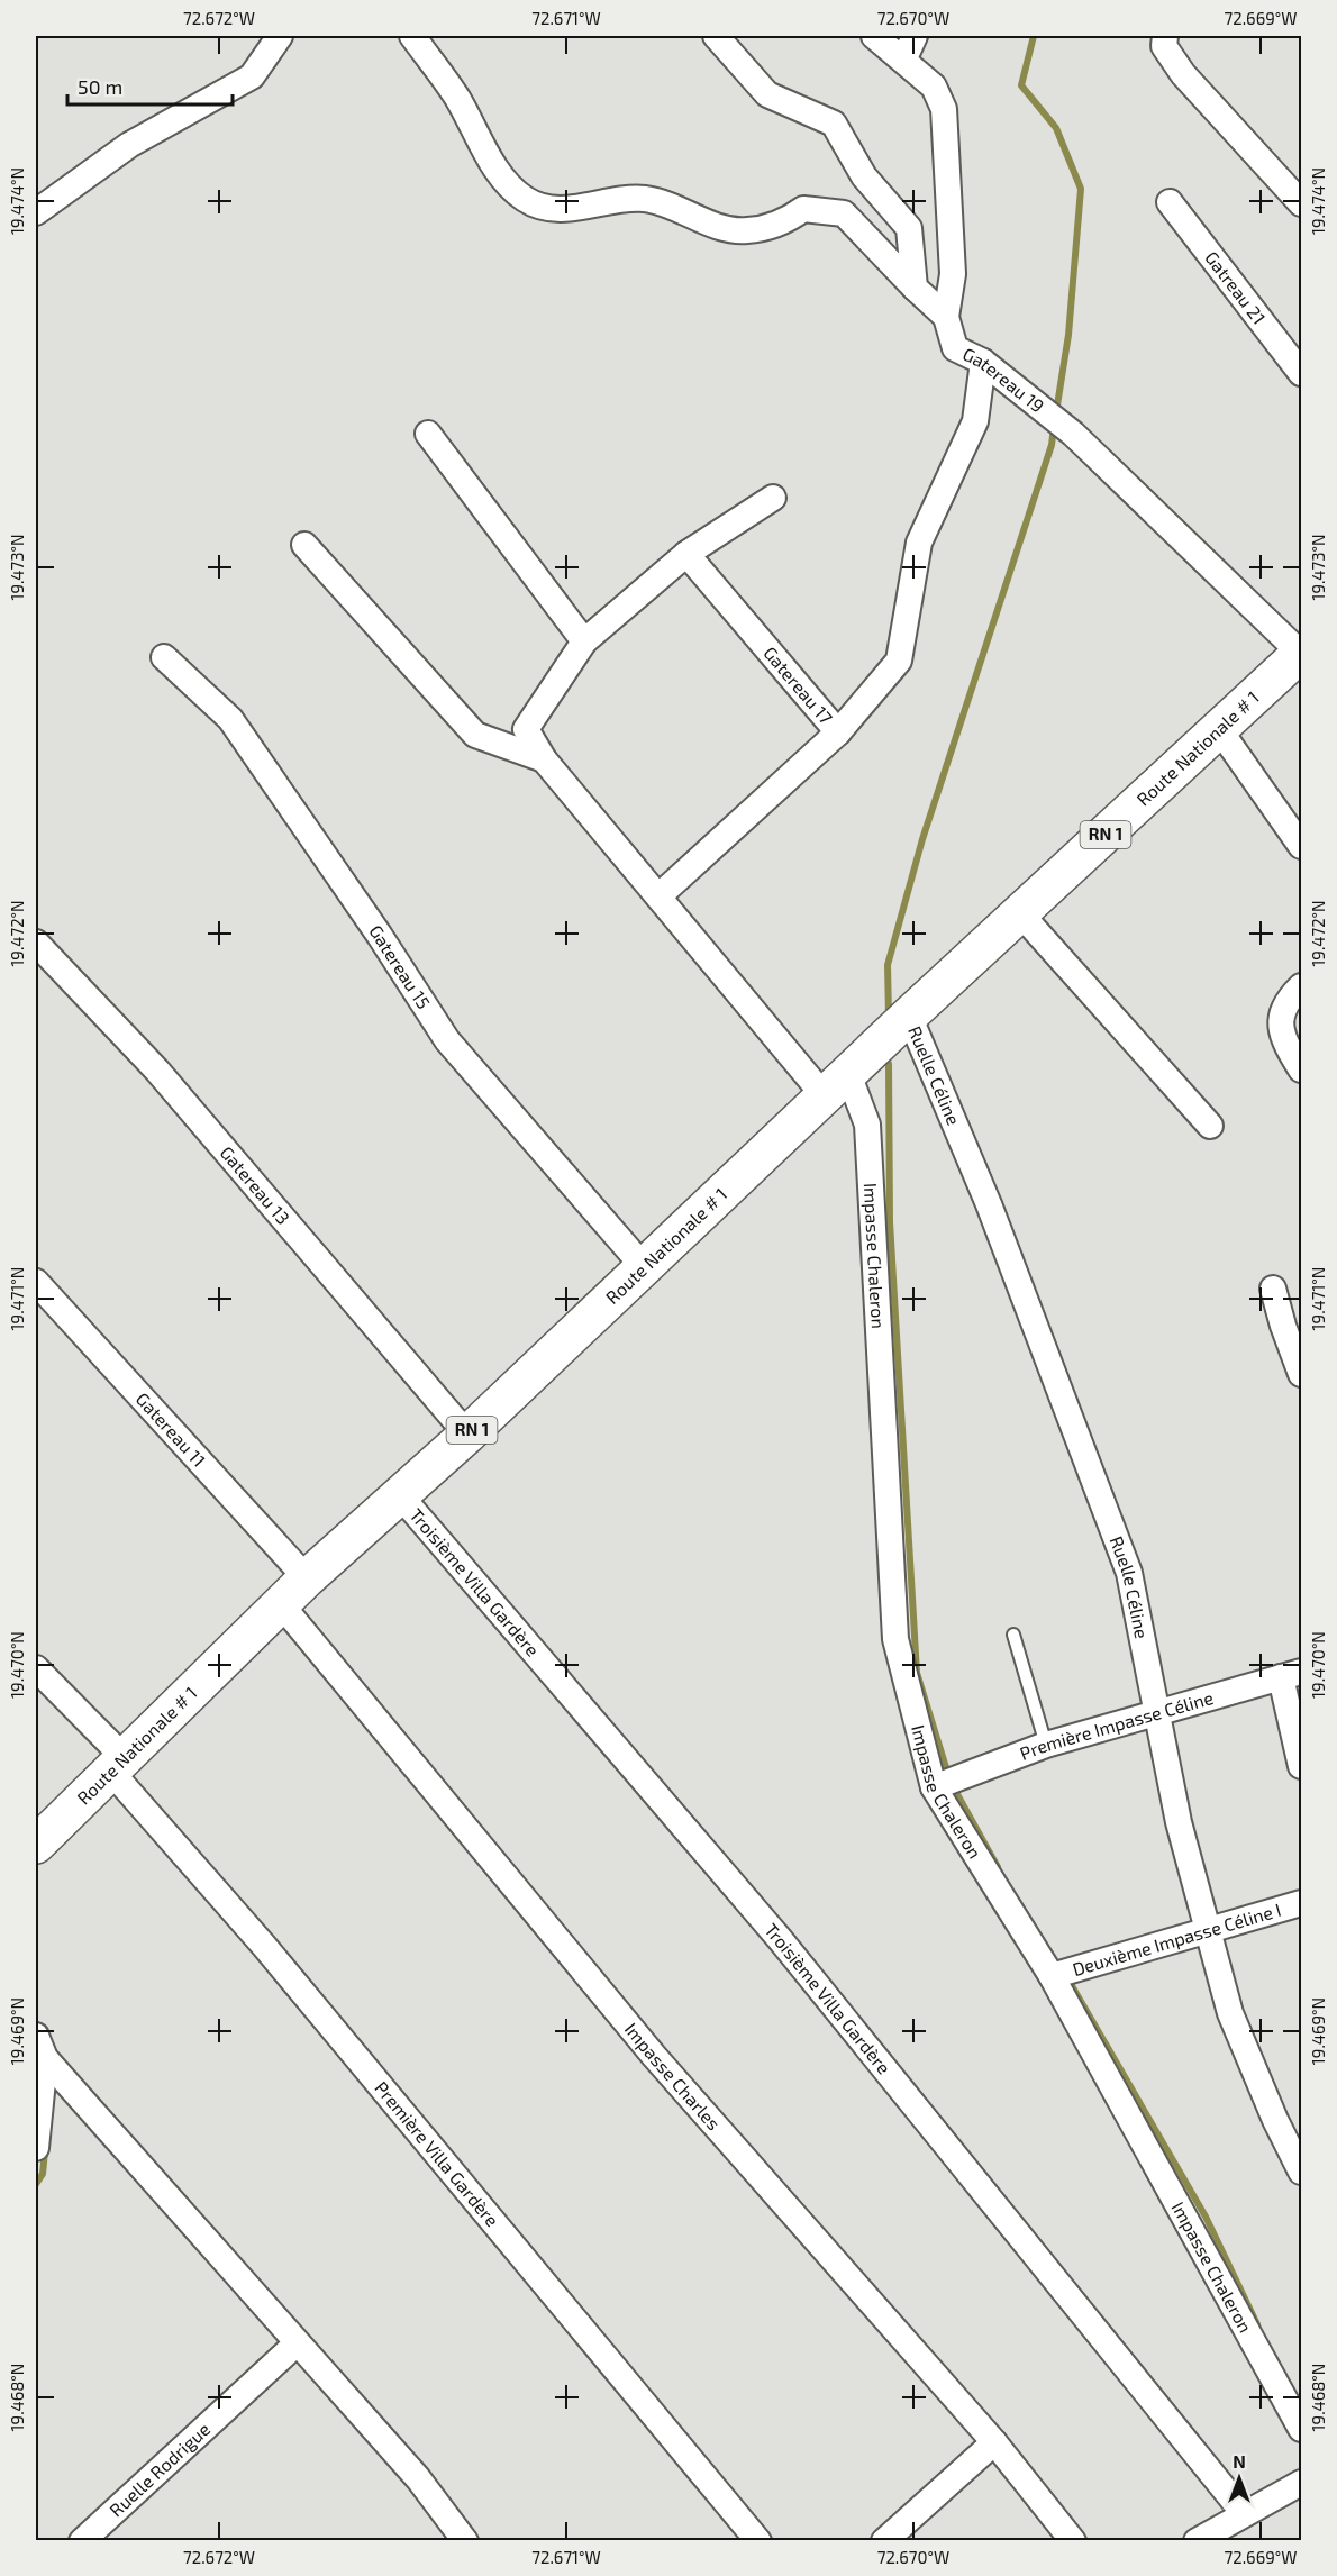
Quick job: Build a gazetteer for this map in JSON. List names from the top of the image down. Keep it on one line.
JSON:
{"streets":{"main road":["Route Nationale # 1","RN 1"],"street":["Gatreau 21","Gatereau 19","Gatereau 17","Gatereau 15","Ruelle Céline","Gatereau 13","Impasse Chaleron","Gatereau 11","Troisième Villa Gardère","Première Impasse Céline","Deuxième Impasse Céline I","Impasse Charles","Première Villa Gardère","Ruelle Rodrigue"]},"crossings":[["Gatereau 19","Gatereau 17"],["Gatereau 19","Route Nationale # 1"],["Route Nationale # 1","Gatereau 15"],["Route Nationale # 1","Ruelle Céline"],["Route Nationale # 1","Gatereau 13"],["Route Nationale # 1","Impasse Chaleron"],["Route Nationale # 1","Gatereau 11"],["Route Nationale # 1","Troisième Villa Gardère"],["Route Nationale # 1","Impasse Charles"],["Route Nationale # 1","Première Villa Gardère"],["Ruelle Céline","Première Impasse Céline"],["Ruelle Céline","Deuxième Impasse Céline I"],["Impasse Chaleron","Première Impasse Céline"],["Impasse Chaleron","Deuxième Impasse Céline I"]],"scale_bar":"50 m","north":"top","coordinates":["72.672°W","72.671°W","72.670°W","72.669°W","19.474°N","19.473°N","19.472°N","19.471°N","19.470°N","19.469°N","19.468°N"]}
